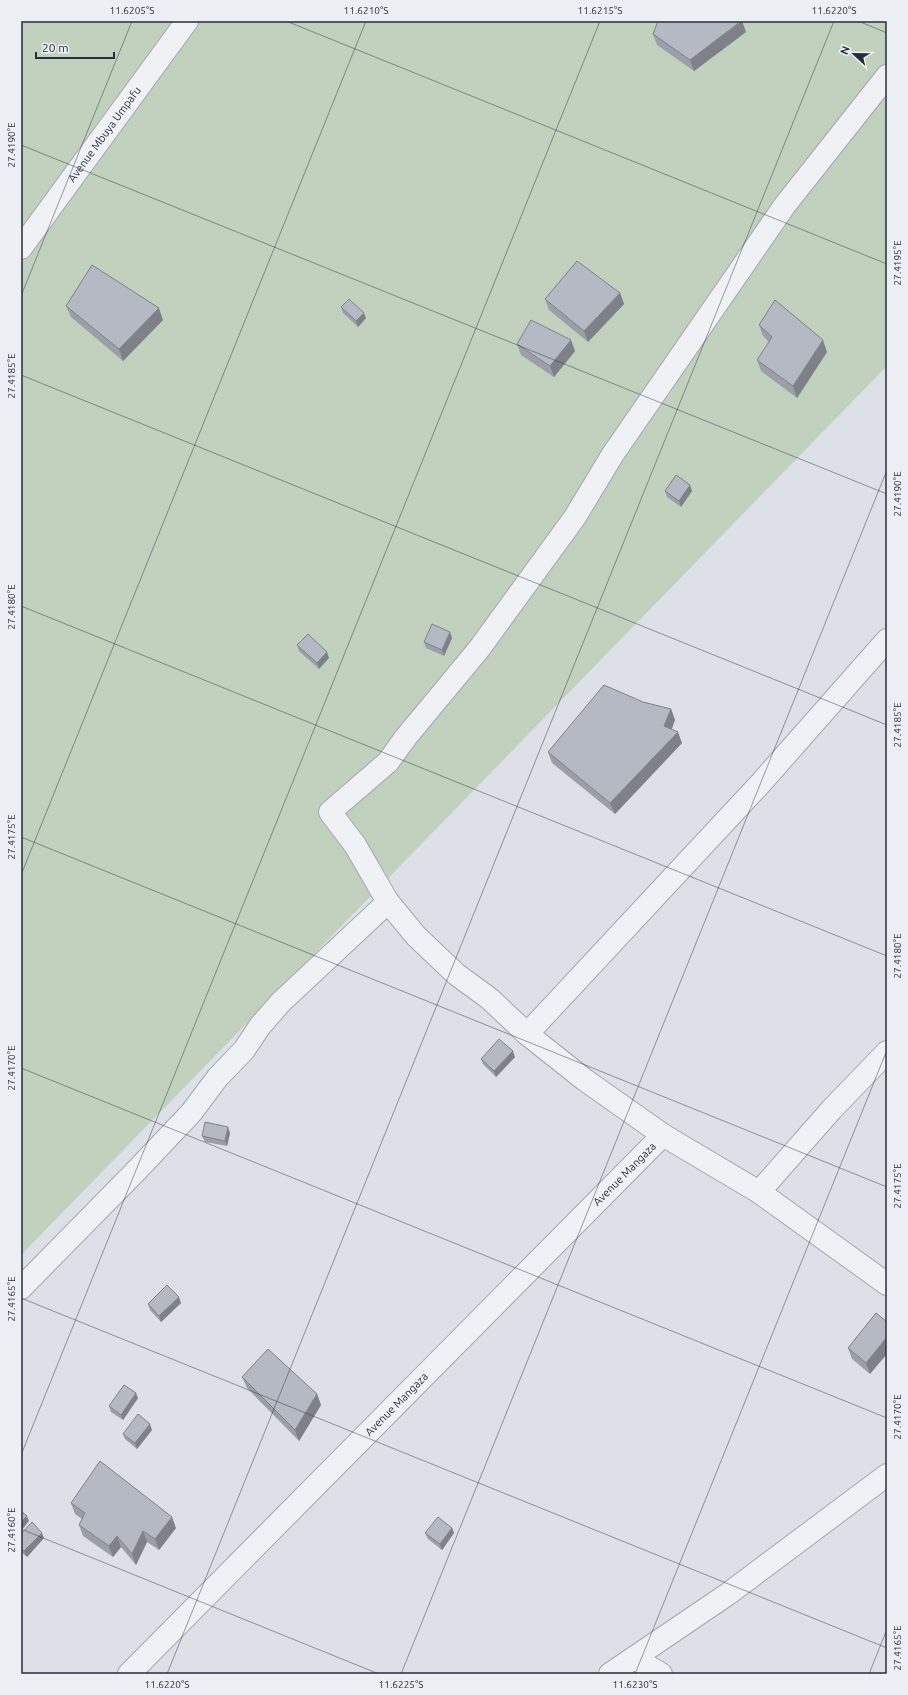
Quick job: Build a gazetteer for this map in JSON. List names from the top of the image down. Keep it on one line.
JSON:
{"streets":{"street":["Avenue Mbuya Umpafu","Avenue Mangaza"]},"scale_bar":"20 m","north":"left","coordinates":["11.6205°S","11.6210°S","11.6215°S","11.6220°S","27.4190°E","27.4195°E","27.4185°E","27.4180°E","27.4175°E","27.4170°E","27.4165°E","27.4160°E","11.6225°S","11.6230°S"]}
